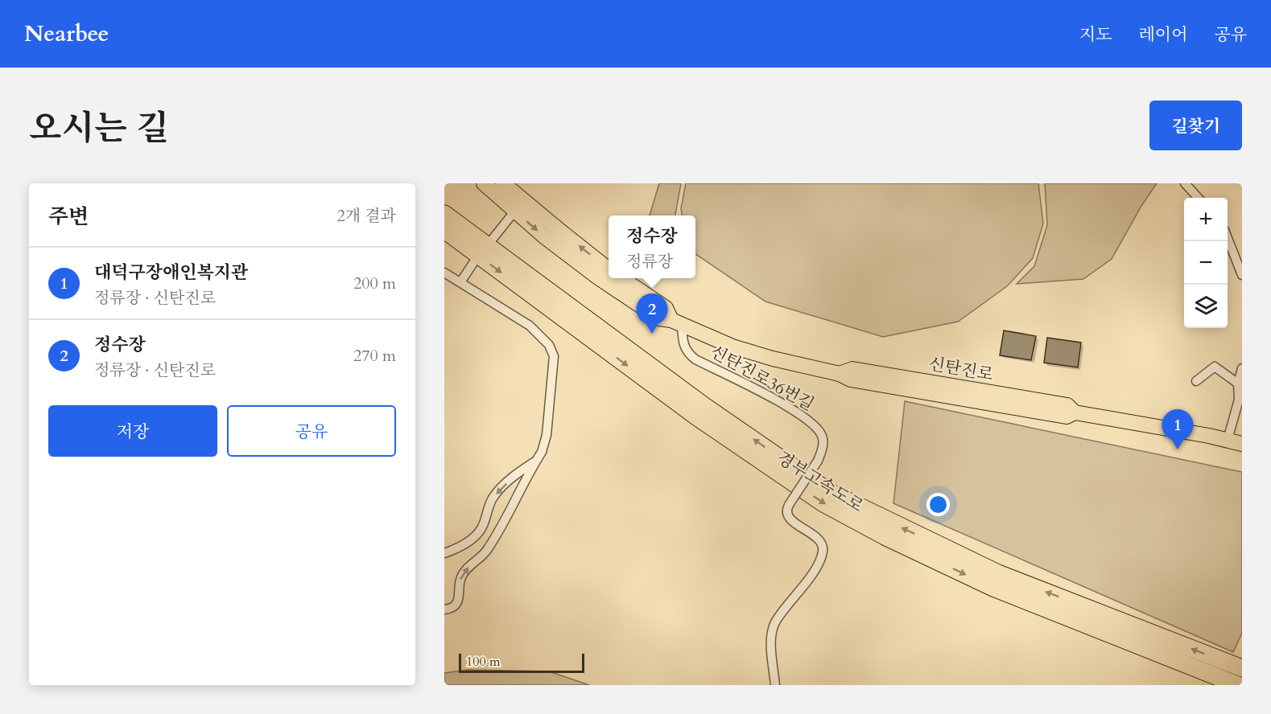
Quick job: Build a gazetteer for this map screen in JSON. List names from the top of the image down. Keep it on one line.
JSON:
{"streets":{"highway":["경부고속도로"],"main road":["신탄진로"],"street":["신탄진로36번길"]},"crossings":[["신탄진로","신탄진로36번길"]],"scale_bar":"100 m","page":{"header":"Nearbee","nav":["지도","레이어","공유"],"title":"오시는 길","buttons":["길찾기",["저장","공유"]],"heading":["주변","2개 결과"],"map_buttons":["+","−"],"popup":["정수장","정류장"],"list":[{"mark":"1","name":"대덕구장애인복지관","note":"정류장 · 신탄진로","value":"200 m"},{"mark":"2","name":"정수장","note":"정류장 · 신탄진로","value":"270 m"}],"pins":["2","1"],"scale":"100 m"}}
